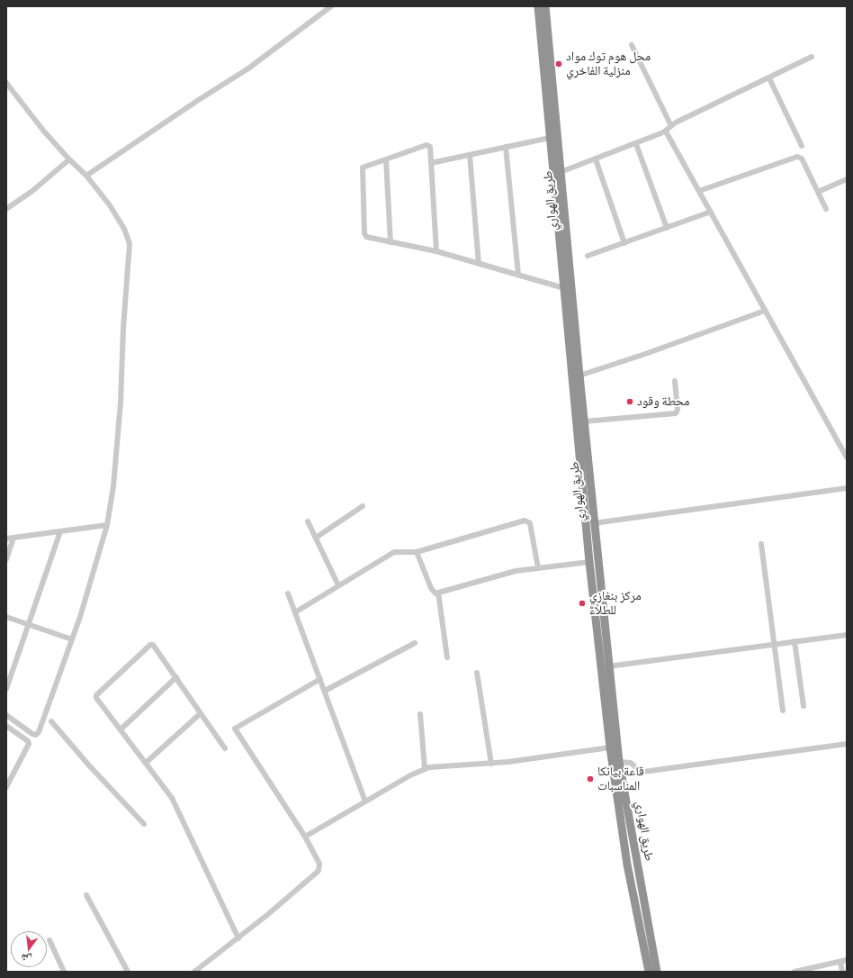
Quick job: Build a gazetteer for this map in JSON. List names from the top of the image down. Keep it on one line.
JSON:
{"streets":{"highway":["طريق الهواري"]},"places":["محل هوم توك مواد منزلية الفاخري","محطة وقود","مركز بنغازي للطلاء","قاعة بيانكا المناسبات"],"north":"bottom"}
